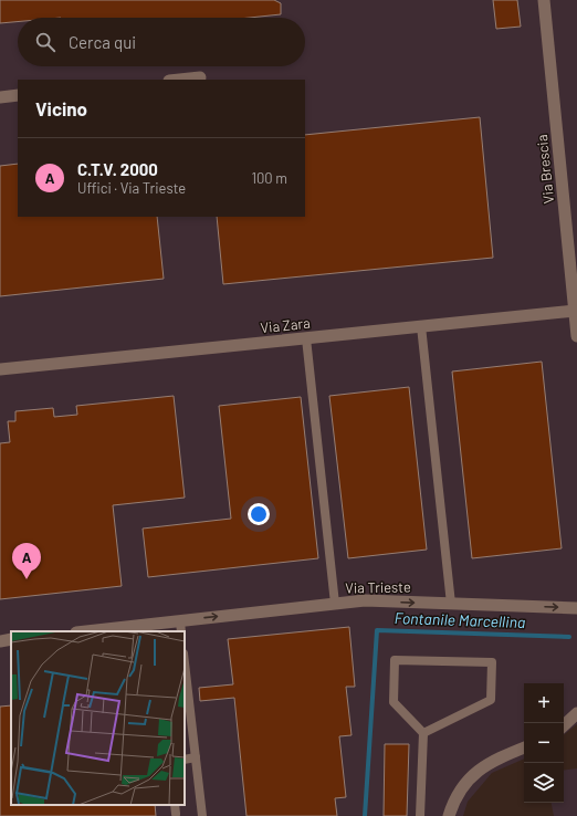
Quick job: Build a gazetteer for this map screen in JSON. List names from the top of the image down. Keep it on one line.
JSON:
{"streets":{"street":["Via Brescia","Via Zara","Via Trieste"]},"crossings":[["Via Brescia","Via Zara"]],"one_way":["Via Trieste"],"water":["Fontanile Marcellina"],"page":{"search":"Cerca qui","heading":"Vicino","list":[{"mark":"A","name":"C.T.V. 2000","note":"Uffici · Via Trieste","value":"100 m"}],"pins":"A","map_buttons":["+","−"]}}
